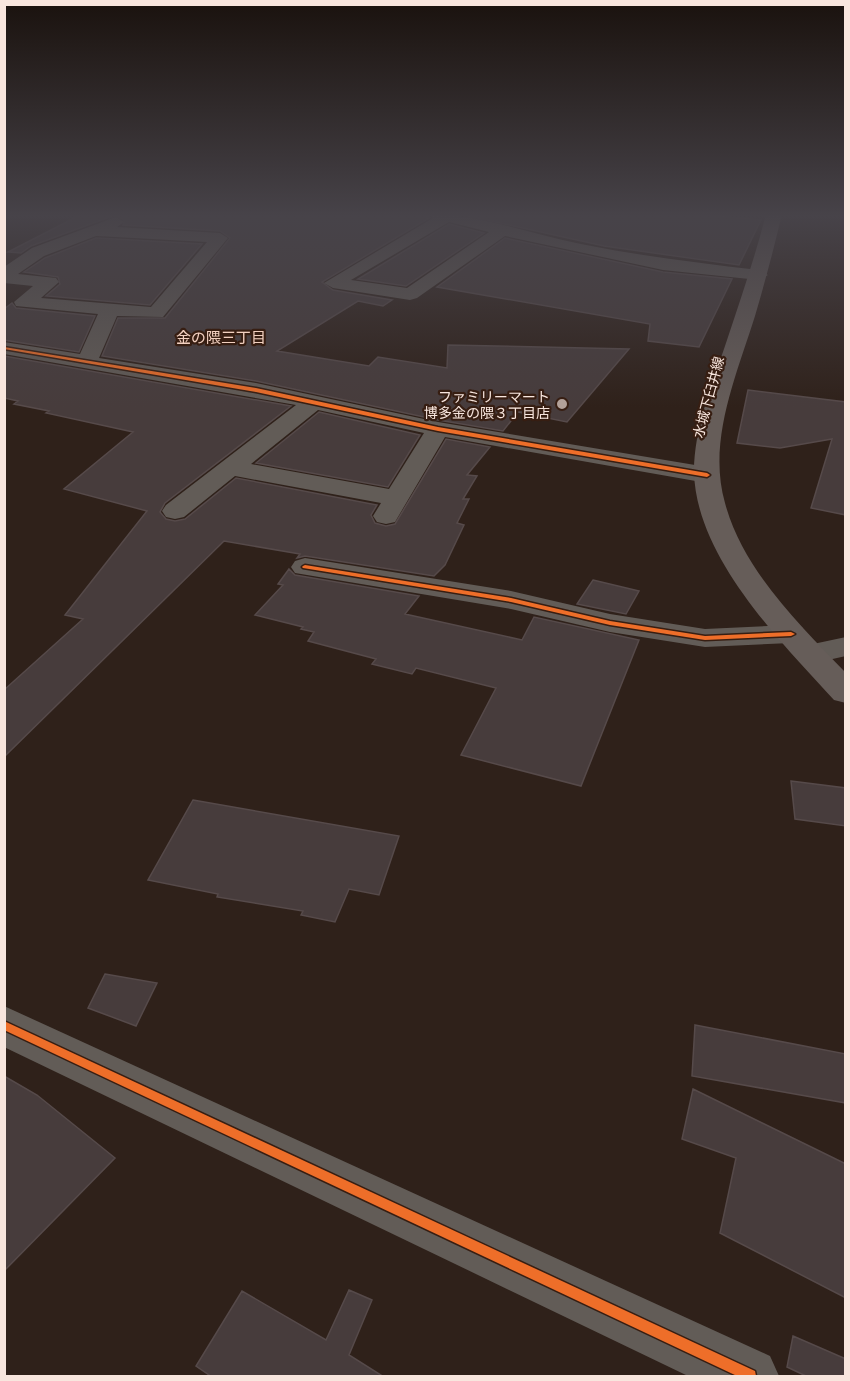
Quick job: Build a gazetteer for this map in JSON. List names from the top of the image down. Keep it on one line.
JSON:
{"streets":{"main road":["水城下臼井線"]},"districts":["金の隈三丁目"],"places":["ファミリーマート 博多金の隈３丁目店"]}
